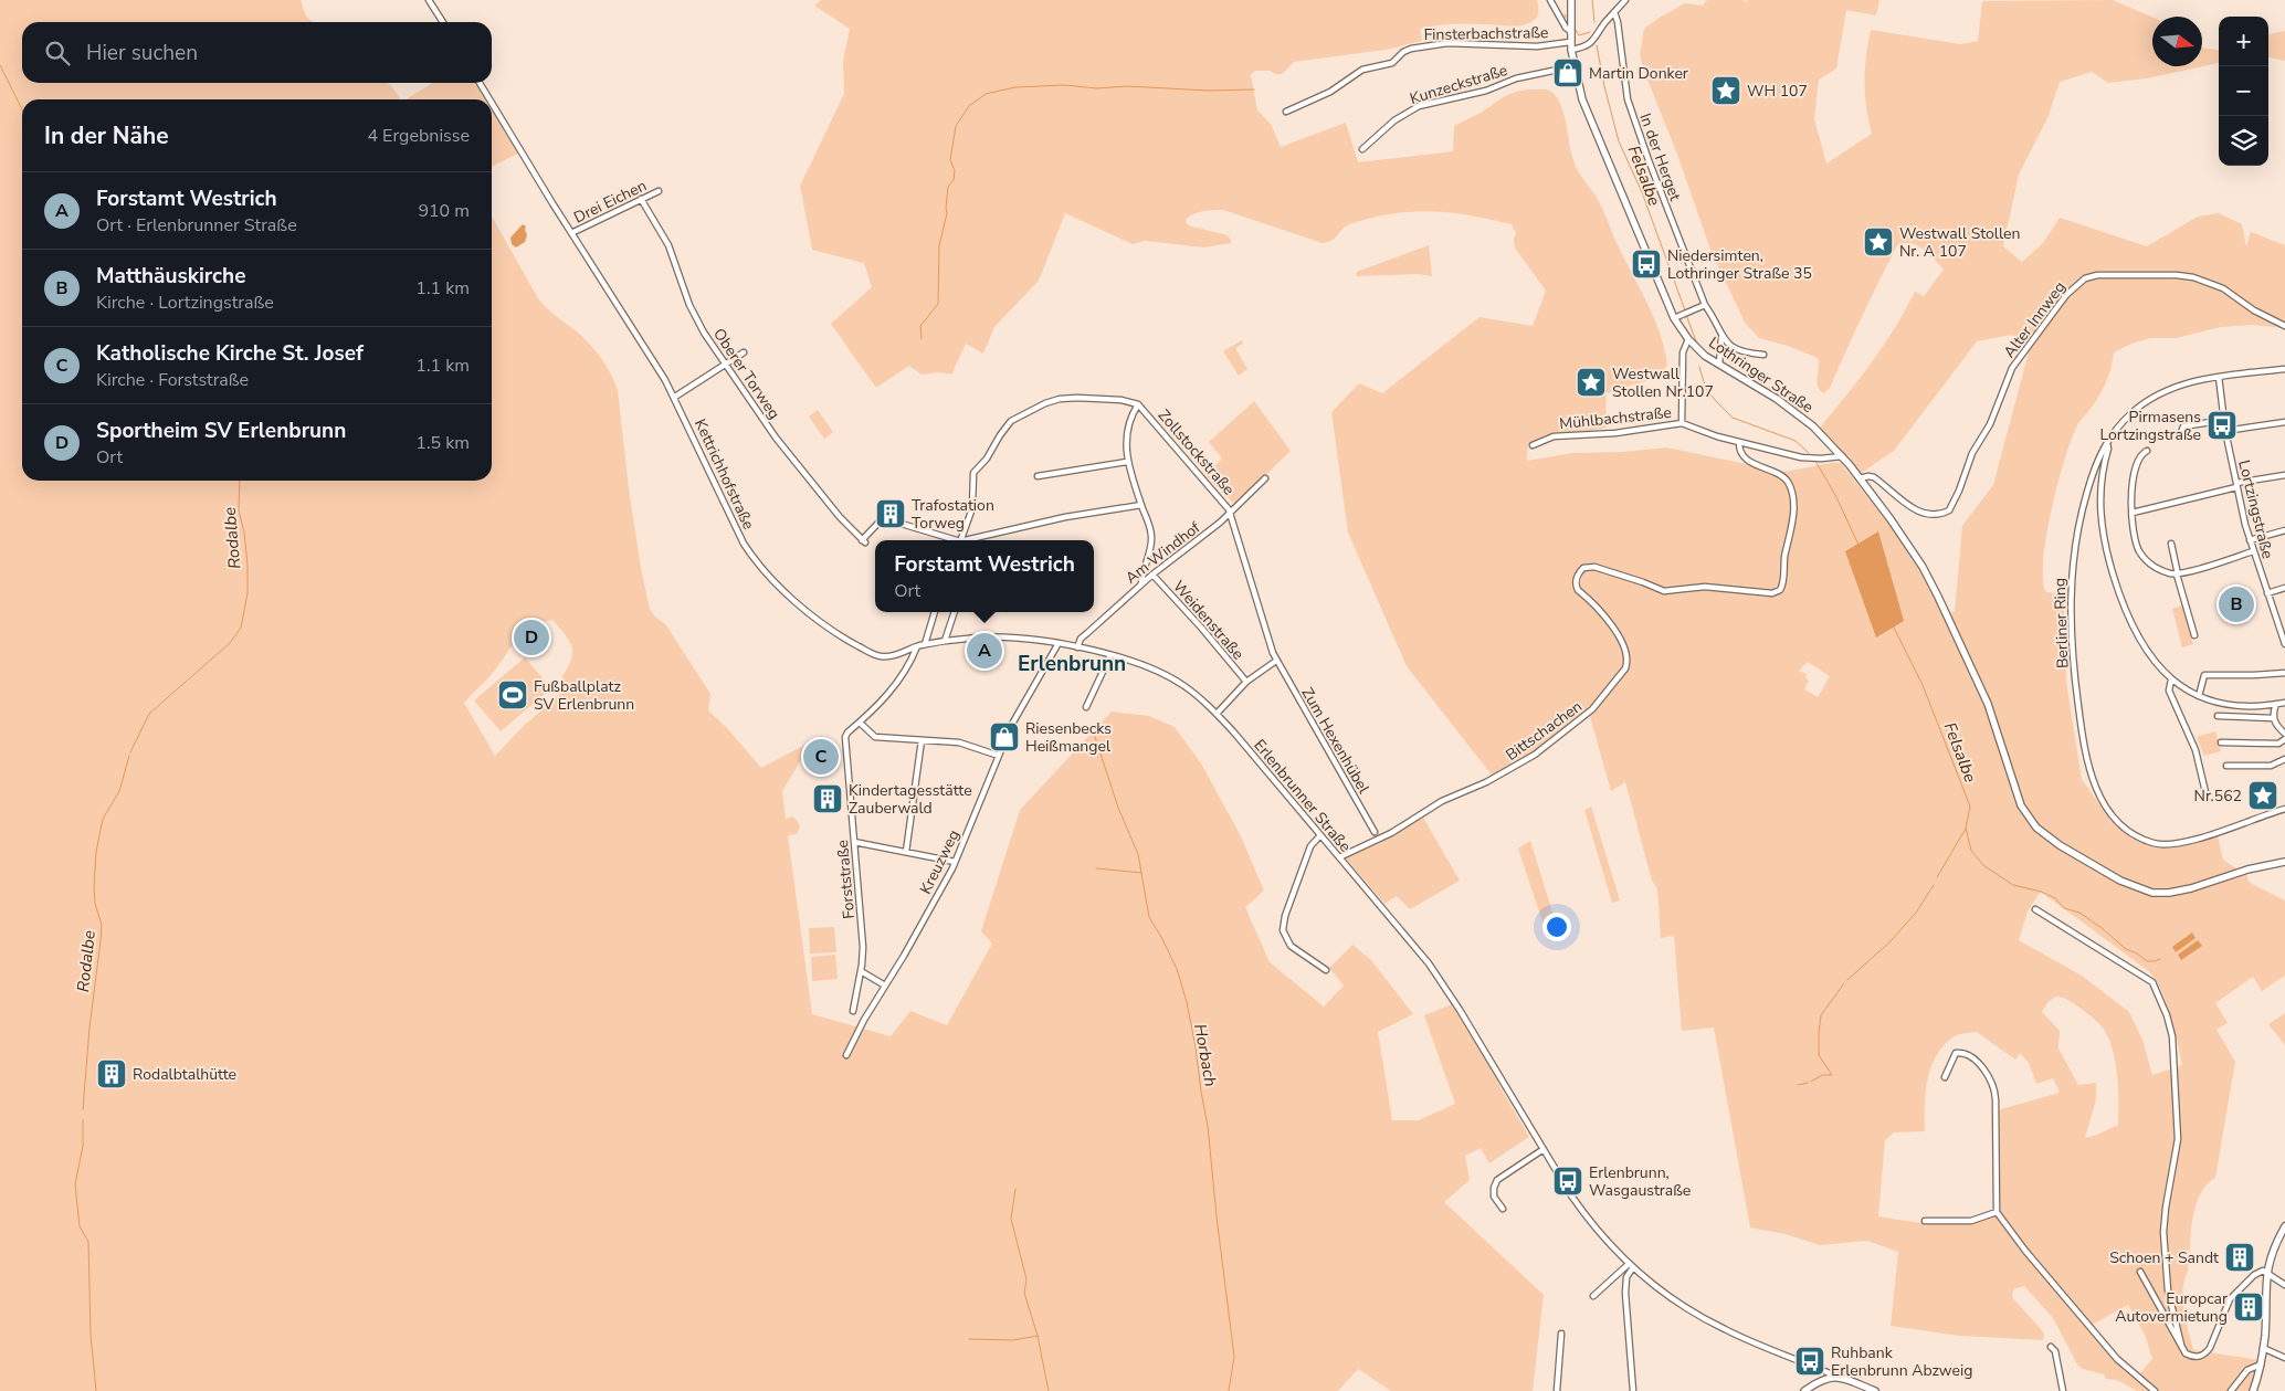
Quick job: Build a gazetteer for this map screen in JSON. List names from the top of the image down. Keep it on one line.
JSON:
{"streets":{"main road":["Lothringer Straße"],"street":["Finsterbachstraße","Kunzeckstraße","In der Herget","Drei Eichen","Alter Innweg","Oberer Torweg","Mühlbachstraße","Zollstockstraße","Kettrichhofstraße","Lortzingstraße","Am Windhof","Weidenstraße","Berliner Ring","Bittschachen","Zum Hexenhübel","Erlenbrunner Straße","Kreuzweg","Forststraße"]},"crossings":[["Finsterbachstraße","Lothringer Straße"],["Kunzeckstraße","Lothringer Straße"],["In der Herget","Lothringer Straße"],["Drei Eichen","Oberer Torweg"],["Drei Eichen","Kettrichhofstraße"],["Alter Innweg","Lothringer Straße"],["Lothringer Straße","Mühlbachstraße"],["Zollstockstraße","Am Windhof"],["Zollstockstraße","Zum Hexenhübel"],["Kettrichhofstraße","Erlenbrunner Straße"],["Kettrichhofstraße","Forststraße"],["Lortzingstraße","Berliner Ring"],["Am Windhof","Weidenstraße"],["Am Windhof","Erlenbrunner Straße"],["Bittschachen","Erlenbrunner Straße"],["Erlenbrunner Straße","Kreuzweg"]],"districts":["Erlenbrunn"],"water":["Felsalbe","Rodalbe","Horbach"],"places":{"shop":["Martin Donker","Riesenbecks Heißmangel"],"place":["WH 107","Westwall Stollen Nr. A 107","Westwall Stollen Nr.107","Nr.562"],"bus stop":["Niedersimten, Lothringer Straße 35","Pirmasens Lortzingstraße","Erlenbrunn, Wasgaustraße","Ruhbank Erlenbrunn Abzweig"],"building":["Trafostation Torweg","Kindertagesstätte Zauberwald","Rodalbtalhütte","Schoen + Sandt","Europcar Autovermietung"],"sports":["Fußballplatz SV Erlenbrunn"]},"north":"right","page":{"map_buttons":["+","−"],"search":"Hier suchen","heading":["In der Nähe","4 Ergebnisse"],"list":[{"mark":"A","name":"Forstamt Westrich","note":"Ort · Erlenbrunner Straße","value":"910 m"},{"mark":"B","name":"Matthäuskirche","note":"Kirche · Lortzingstraße","value":"1.1 km"},{"mark":"C","name":"Katholische Kirche St. Josef","note":"Kirche · Forststraße","value":"1.1 km"},{"mark":"D","name":"Sportheim SV Erlenbrunn","note":"Ort","value":"1.5 km"}],"popup":["Forstamt Westrich","Ort"],"pins":["B","D","A","C"]}}
